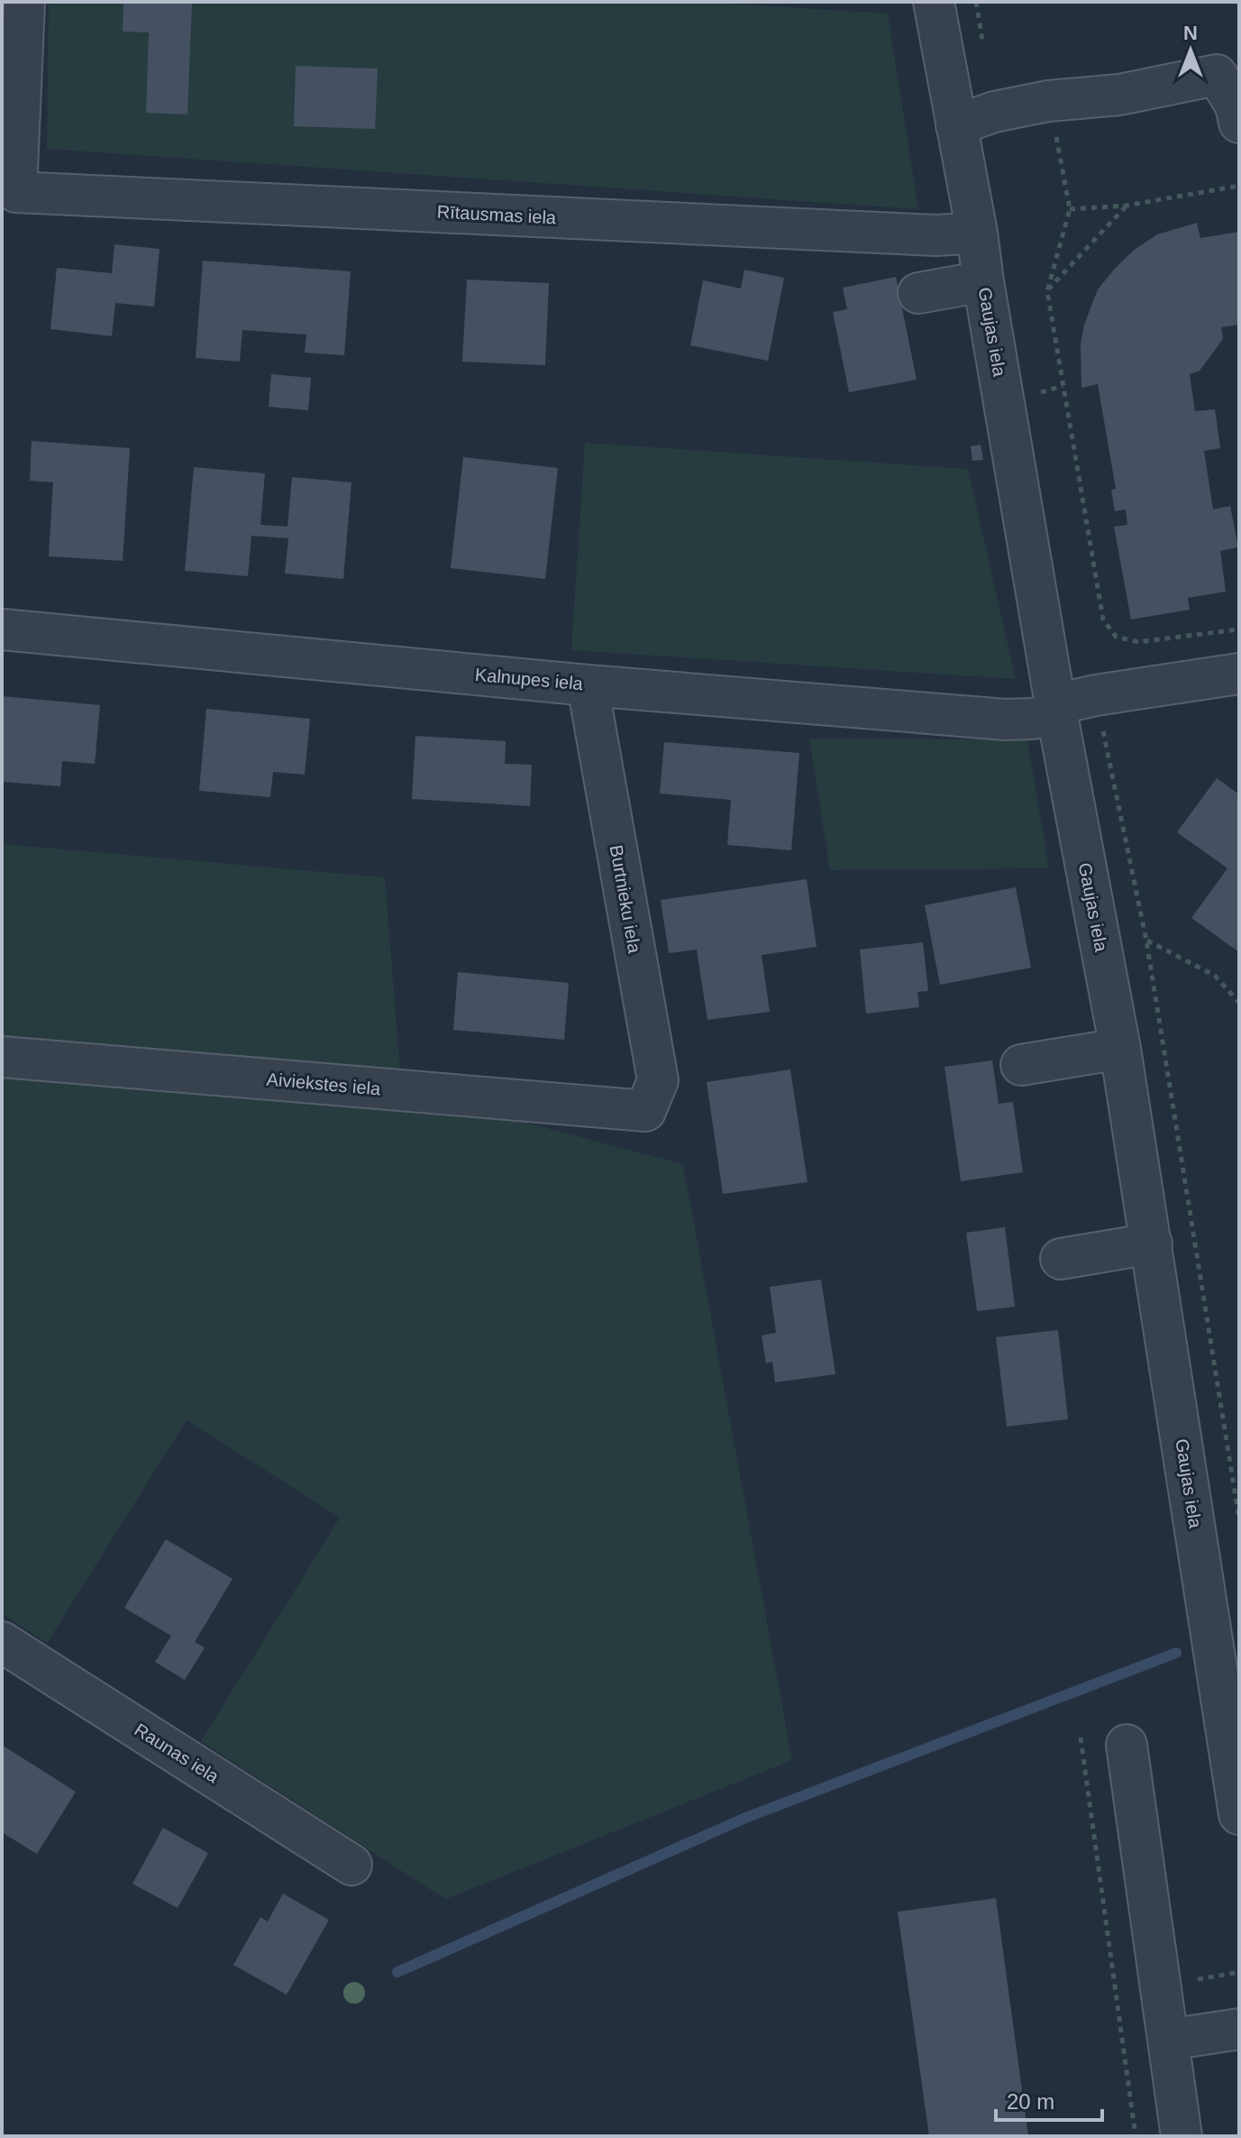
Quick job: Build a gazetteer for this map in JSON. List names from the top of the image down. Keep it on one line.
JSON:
{"streets":{"street":["Rītausmas iela","Gaujas iela","Kalnupes iela","Burtnieku iela","Aiviekstes iela","Raunas iela"]},"crossings":[["Rītausmas iela","Gaujas iela"],["Gaujas iela","Kalnupes iela"],["Kalnupes iela","Burtnieku iela"],["Burtnieku iela","Aiviekstes iela"]],"scale_bar":"20 m","north":"top"}
